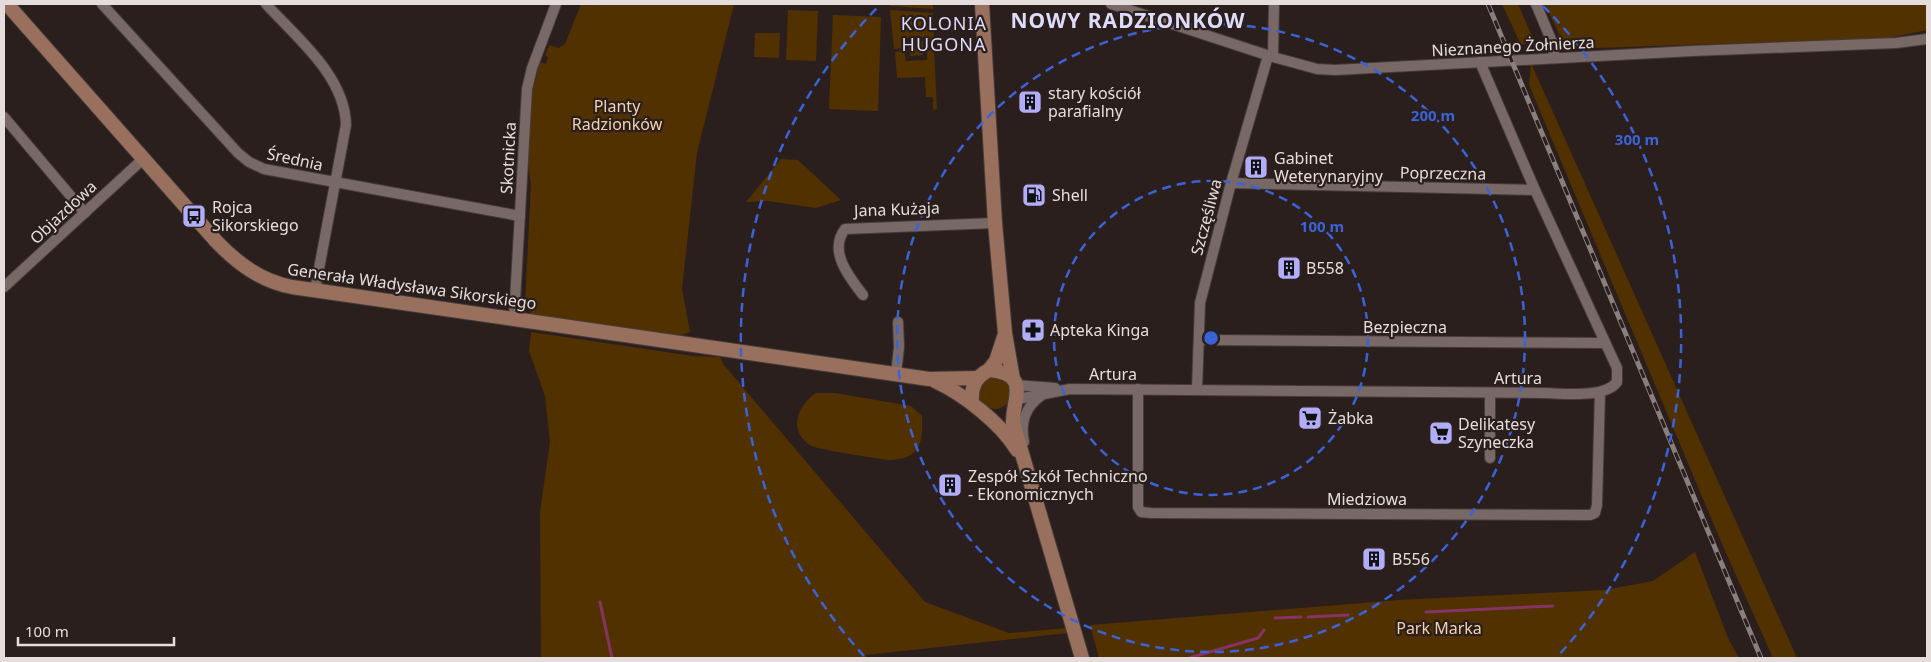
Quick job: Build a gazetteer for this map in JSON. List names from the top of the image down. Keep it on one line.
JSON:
{"streets":{"street":["Nieznanego Żołnierza","Skotnicka","Średnia","Poprzeczna","Jana Kużaja","Objazdowa","Szczęśliwa","Generała Władysława Sikorskiego","Bezpieczna","Artura","Miedziowa"]},"crossings":[["Nieznanego Żołnierza","Szczęśliwa"],["Skotnicka","Średnia"],["Skotnicka","Generała Władysława Sikorskiego"],["Poprzeczna","Szczęśliwa"],["Objazdowa","Generała Władysława Sikorskiego"],["Szczęśliwa","Artura"],["Artura","Miedziowa"]],"districts":["NOWY RADZIONKÓW","KOLONIA HUGONA"],"parks":["Planty Radzionków","Park Marka"],"places":{"building":["stary kościół parafialny","Gabinet Weterynaryjny","B558","Zespół Szkół Techniczno - Ekonomicznych","B556"],"fuel station":["Shell"],"bus stop":["Rojca Sikorskiego"],"pharmacy":["Apteka Kinga"],"supermarket":["Żabka","Delikatesy Szyneczka"]},"scale_bar":"100 m","rings":["200 m","300 m","100 m"]}
